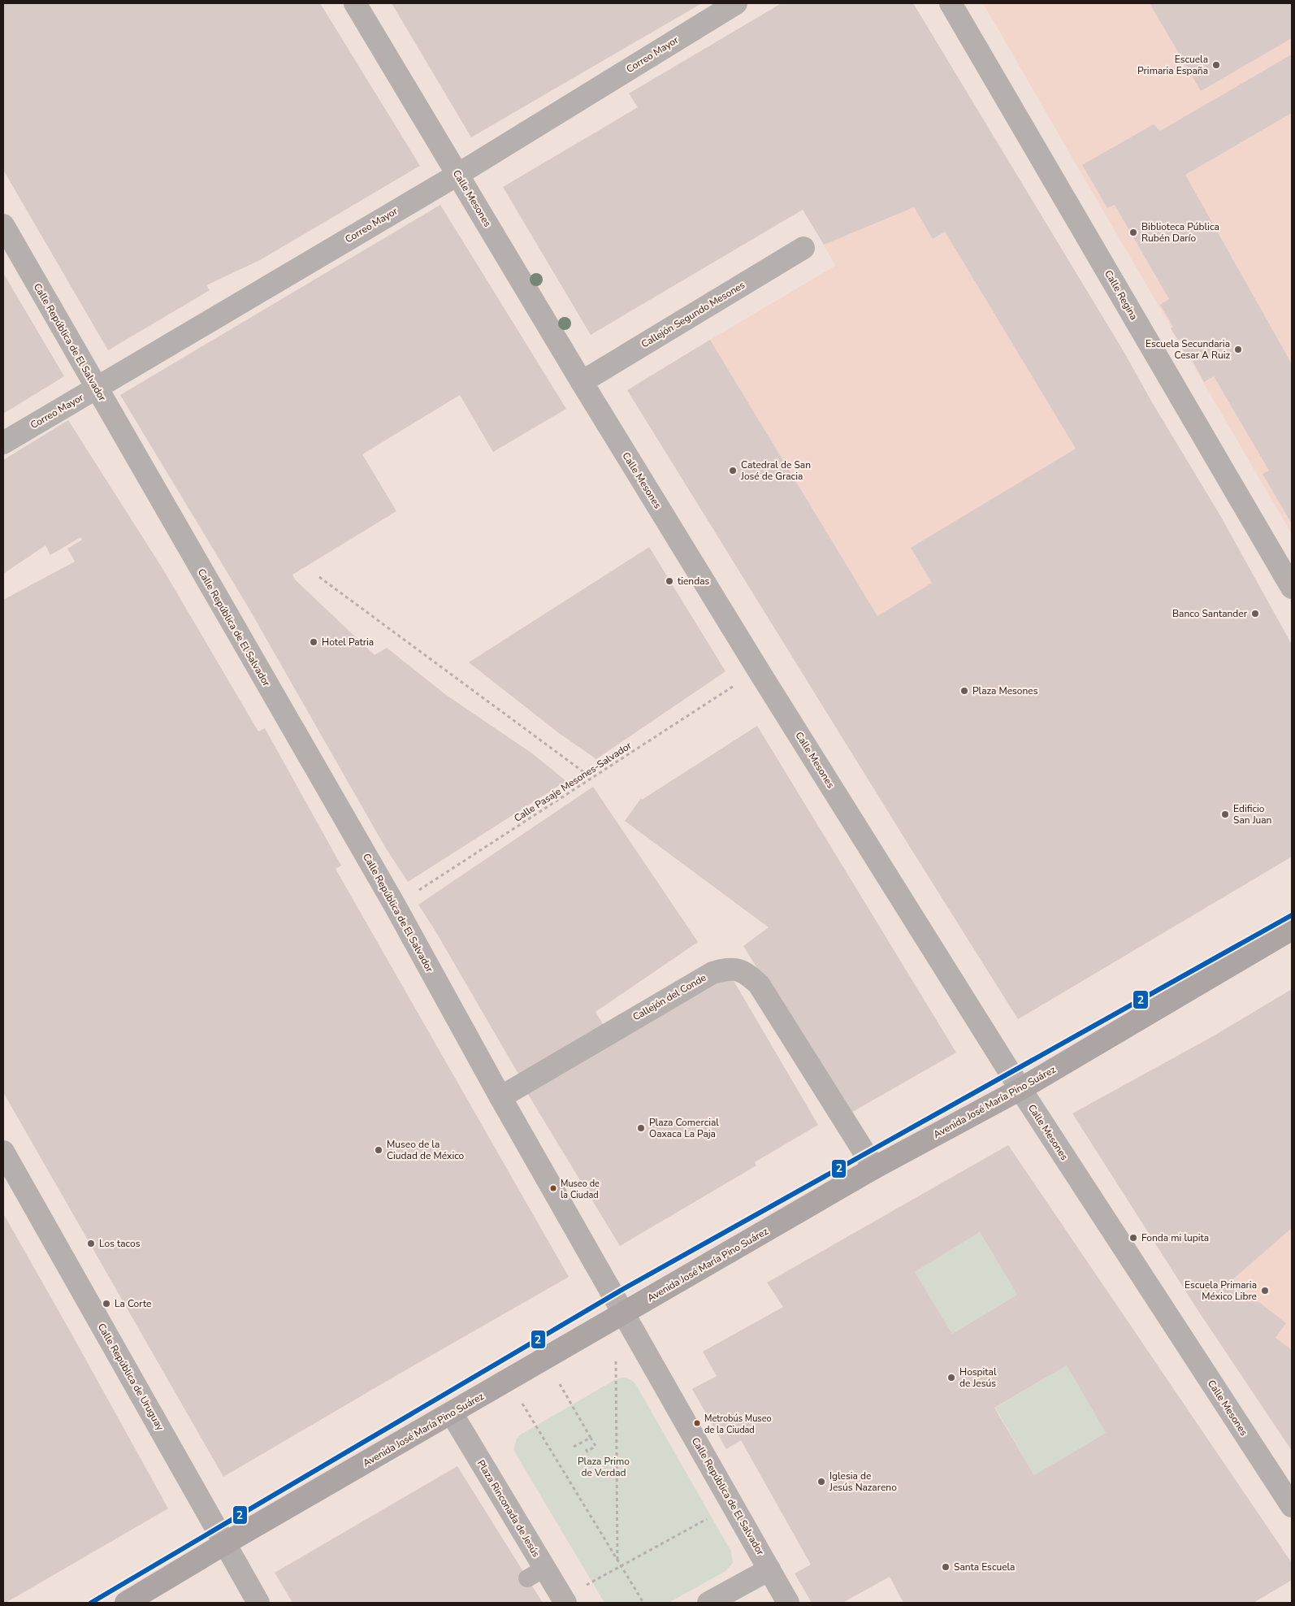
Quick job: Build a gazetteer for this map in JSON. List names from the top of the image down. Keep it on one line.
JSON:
{"streets":{"main road":["Avenida José María Pino Suárez"],"street":["Correo Mayor","Calle Mesones","Calle Regina","Callejón Segundo Mesones","Calle República de El Salvador","Callejón del Conde","Calle República de Uruguay","Plaza Rinconada de Jesús"],"path":["Calle Pasaje Mesones-Salvador"]},"crossings":[["Correo Mayor","Calle Mesones"],["Correo Mayor","Calle República de El Salvador"],["Calle Mesones","Callejón Segundo Mesones"],["Calle Mesones","Calle Pasaje Mesones-Salvador"],["Calle Mesones","Avenida José María Pino Suárez"],["Calle República de El Salvador","Calle Pasaje Mesones-Salvador"],["Calle República de El Salvador","Callejón del Conde"],["Calle República de El Salvador","Avenida José María Pino Suárez"],["Callejón del Conde","Avenida José María Pino Suárez"],["Avenida José María Pino Suárez","Calle República de Uruguay"],["Avenida José María Pino Suárez","Plaza Rinconada de Jesús"]],"parks":["Plaza Primo de Verdad"],"places":["Escuela Primaria España","Biblioteca Pública Rubén Darío","Escuela Secundaria Cesar A Ruiz","Catedral de San José de Gracia","tiendas","Banco Santander","Hotel Patria","Plaza Mesones","Edificio San Juan","Plaza Comercial Oaxaca La Paja","Museo de la Ciudad de México","Museo de la Ciudad","Fonda mi lupita","Los tacos","Escuela Primaria México Libre","La Corte","Hospital de Jesús","Metrobús Museo de la Ciudad","Iglesia de Jesús Nazareno","Santa Escuela"],"lines":["transit line 2"]}
